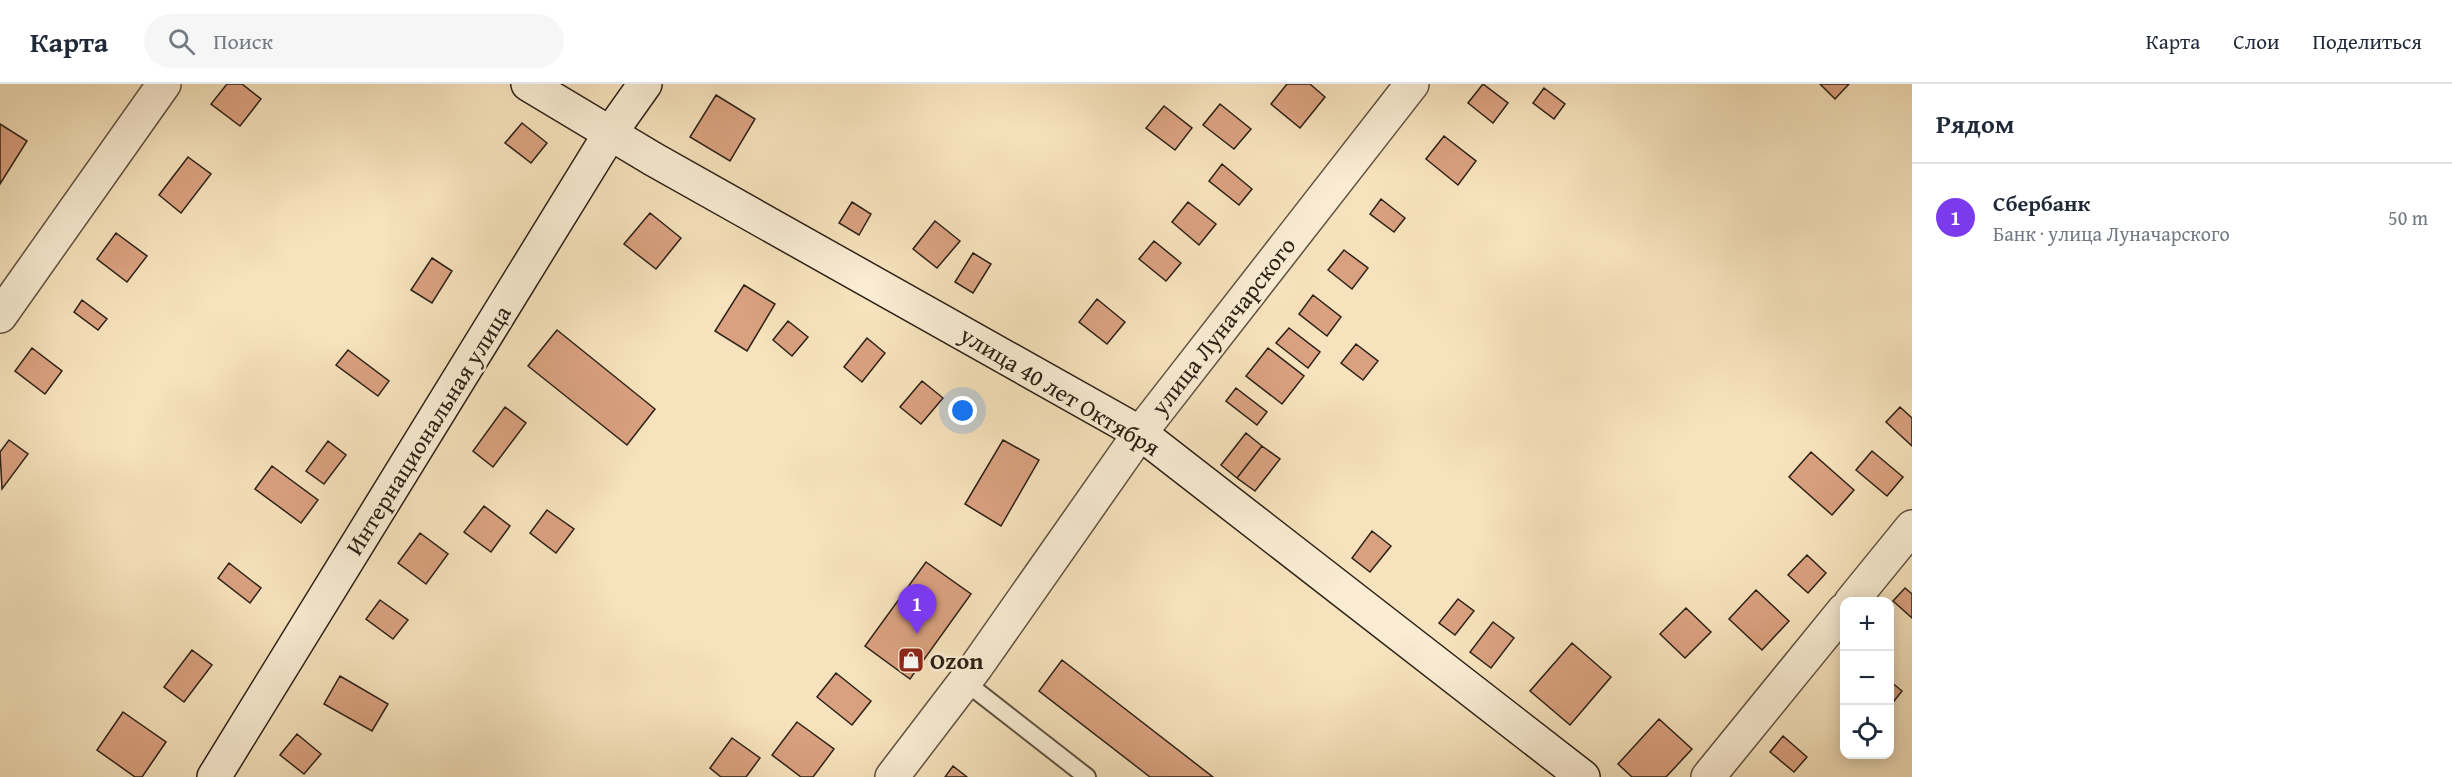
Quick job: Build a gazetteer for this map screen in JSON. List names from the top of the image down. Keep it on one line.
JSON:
{"streets":{"street":["улица Луначарского","улица 40 лет Октября","Интернациональная улица"]},"crossings":[["улица Луначарского","улица 40 лет Октября"],["улица 40 лет Октября","Интернациональная улица"]],"places":{"shop":["Ozon"]},"page":{"header":"Карта","search":"Поиск","nav":["Карта","Слои","Поделиться"],"heading":"Рядом","list":[{"mark":"1","name":"Сбербанк","note":"Банк · улица Луначарского","value":"50 m"}],"pins":"1","map_buttons":["+","−"]}}
